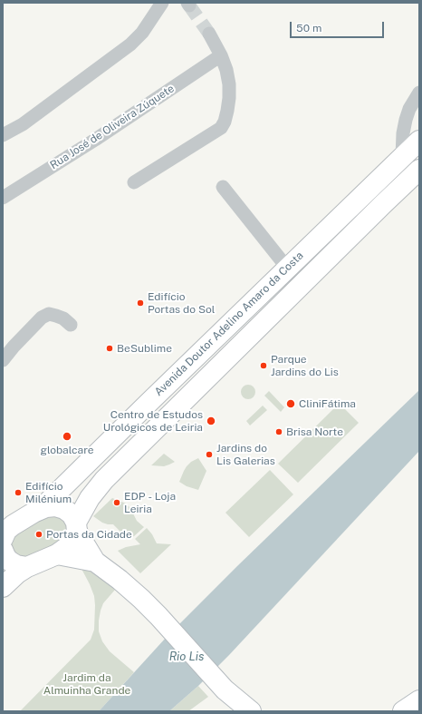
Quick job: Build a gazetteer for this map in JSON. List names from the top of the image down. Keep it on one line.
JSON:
{"streets":{"main road":["Avenida Doutor Adelino Amaro da Costa"],"street":["Rua José de Oliveira Zúquete"]},"water":["Rio Lis"],"parks":["Jardim da Almuinha Grande"],"places":["Edifício Portas do Sol","BeSublime","Parque Jardins do Lis","CliniFátima","Centro de Estudos Urológicos de Leiria","Brisa Norte","globalcare","Jardins do Lis Galerias","Edifício Milénium","EDP - Loja Leiria","Portas da Cidade"],"scale_bar":"50 m"}
